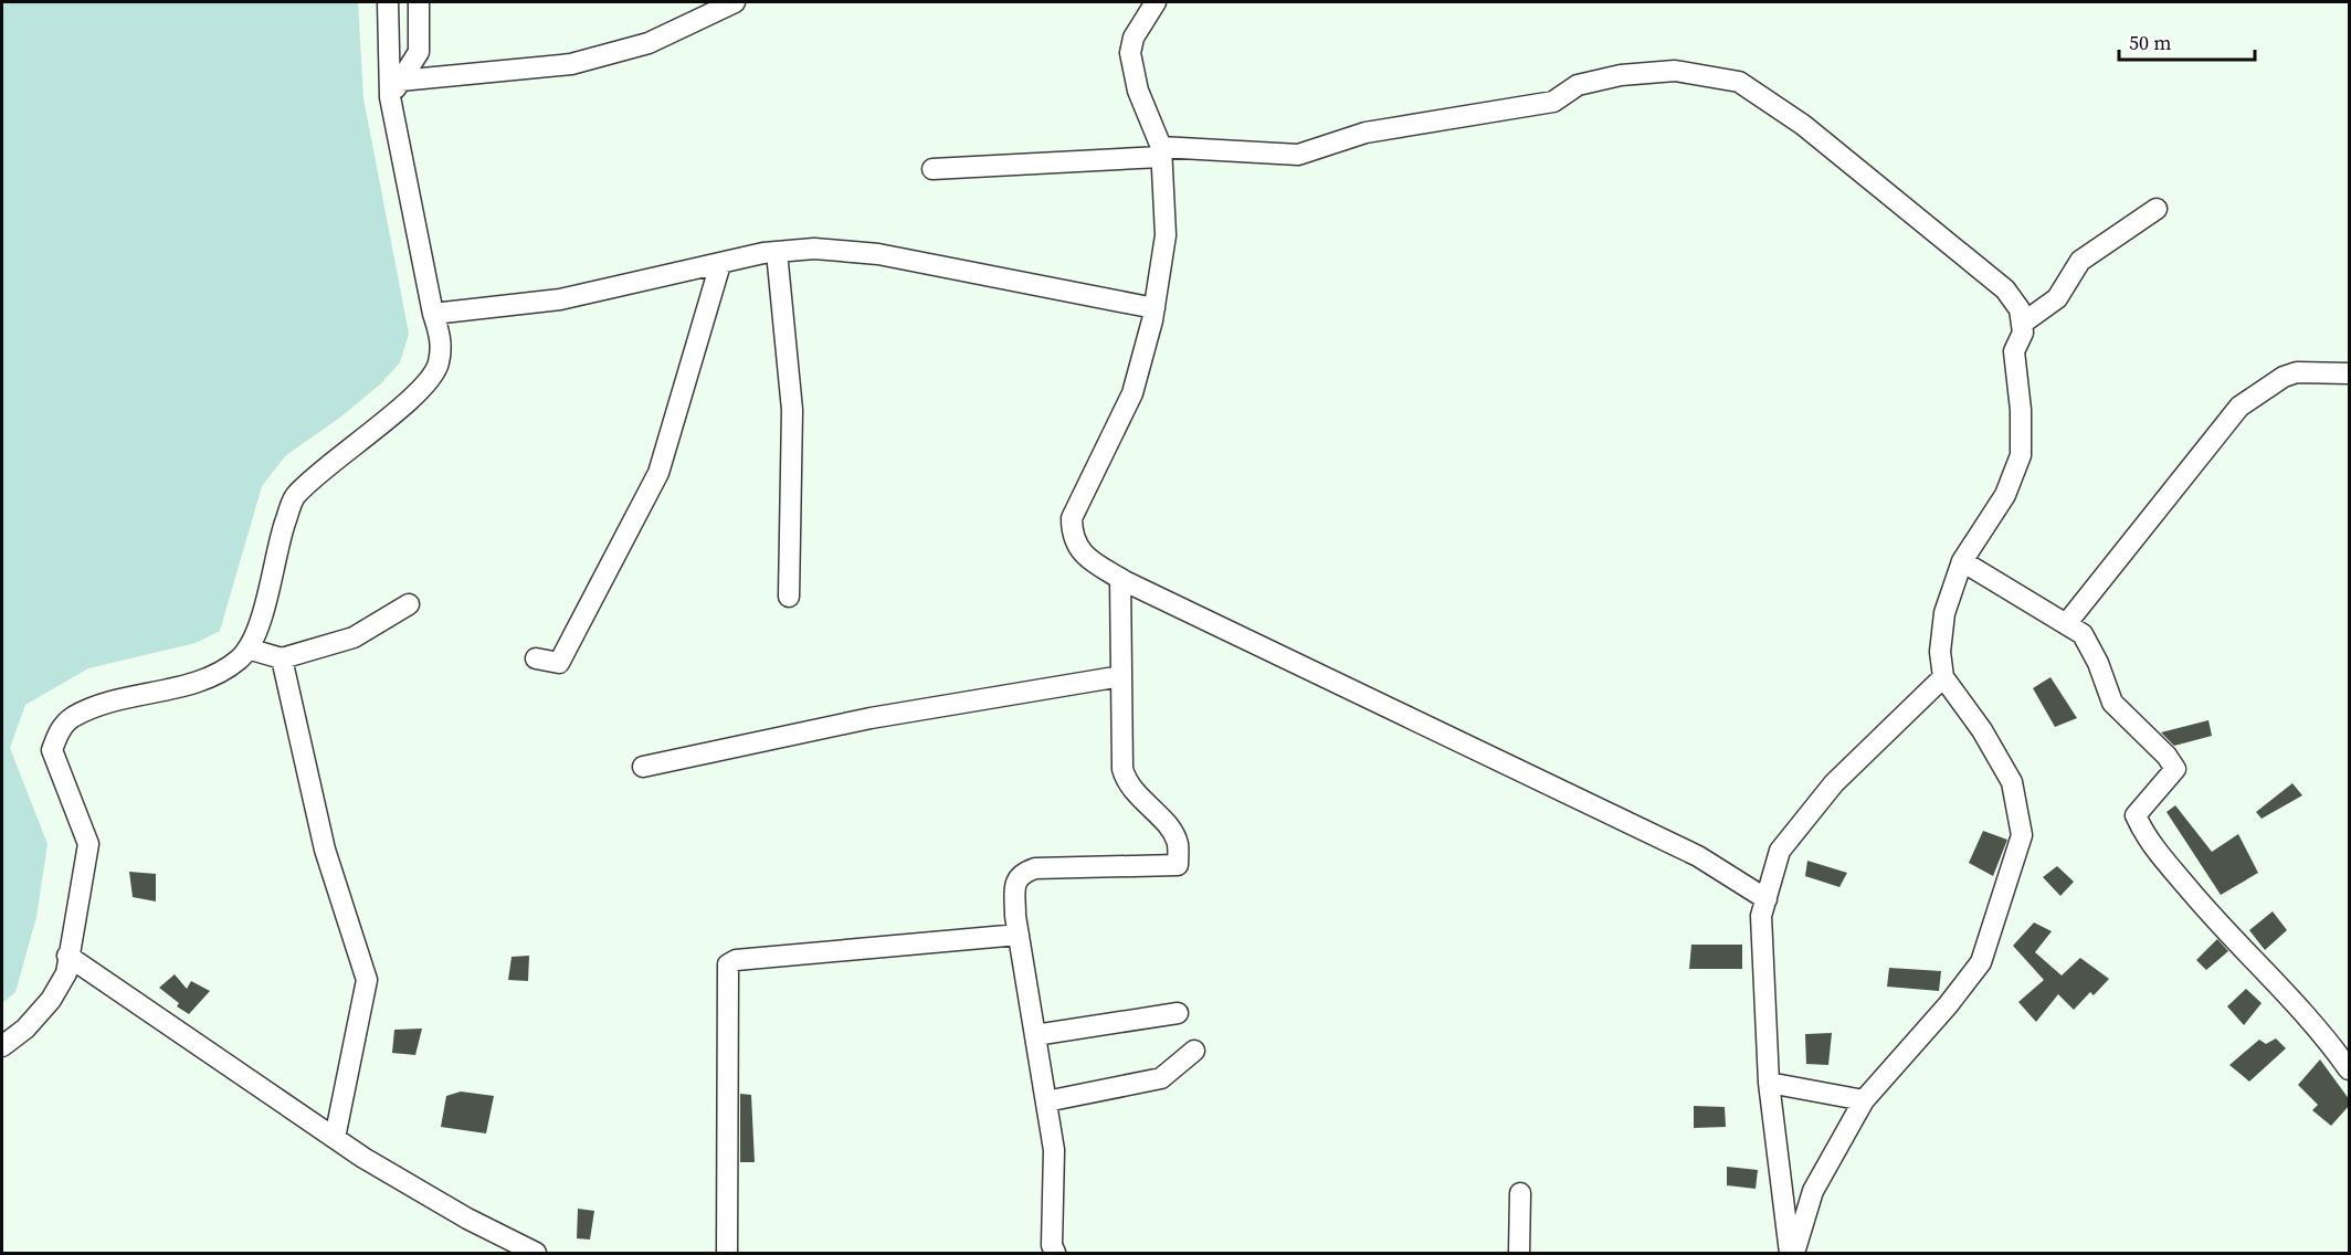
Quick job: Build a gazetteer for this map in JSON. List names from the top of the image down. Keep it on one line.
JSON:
{"scale_bar":"50 m"}
